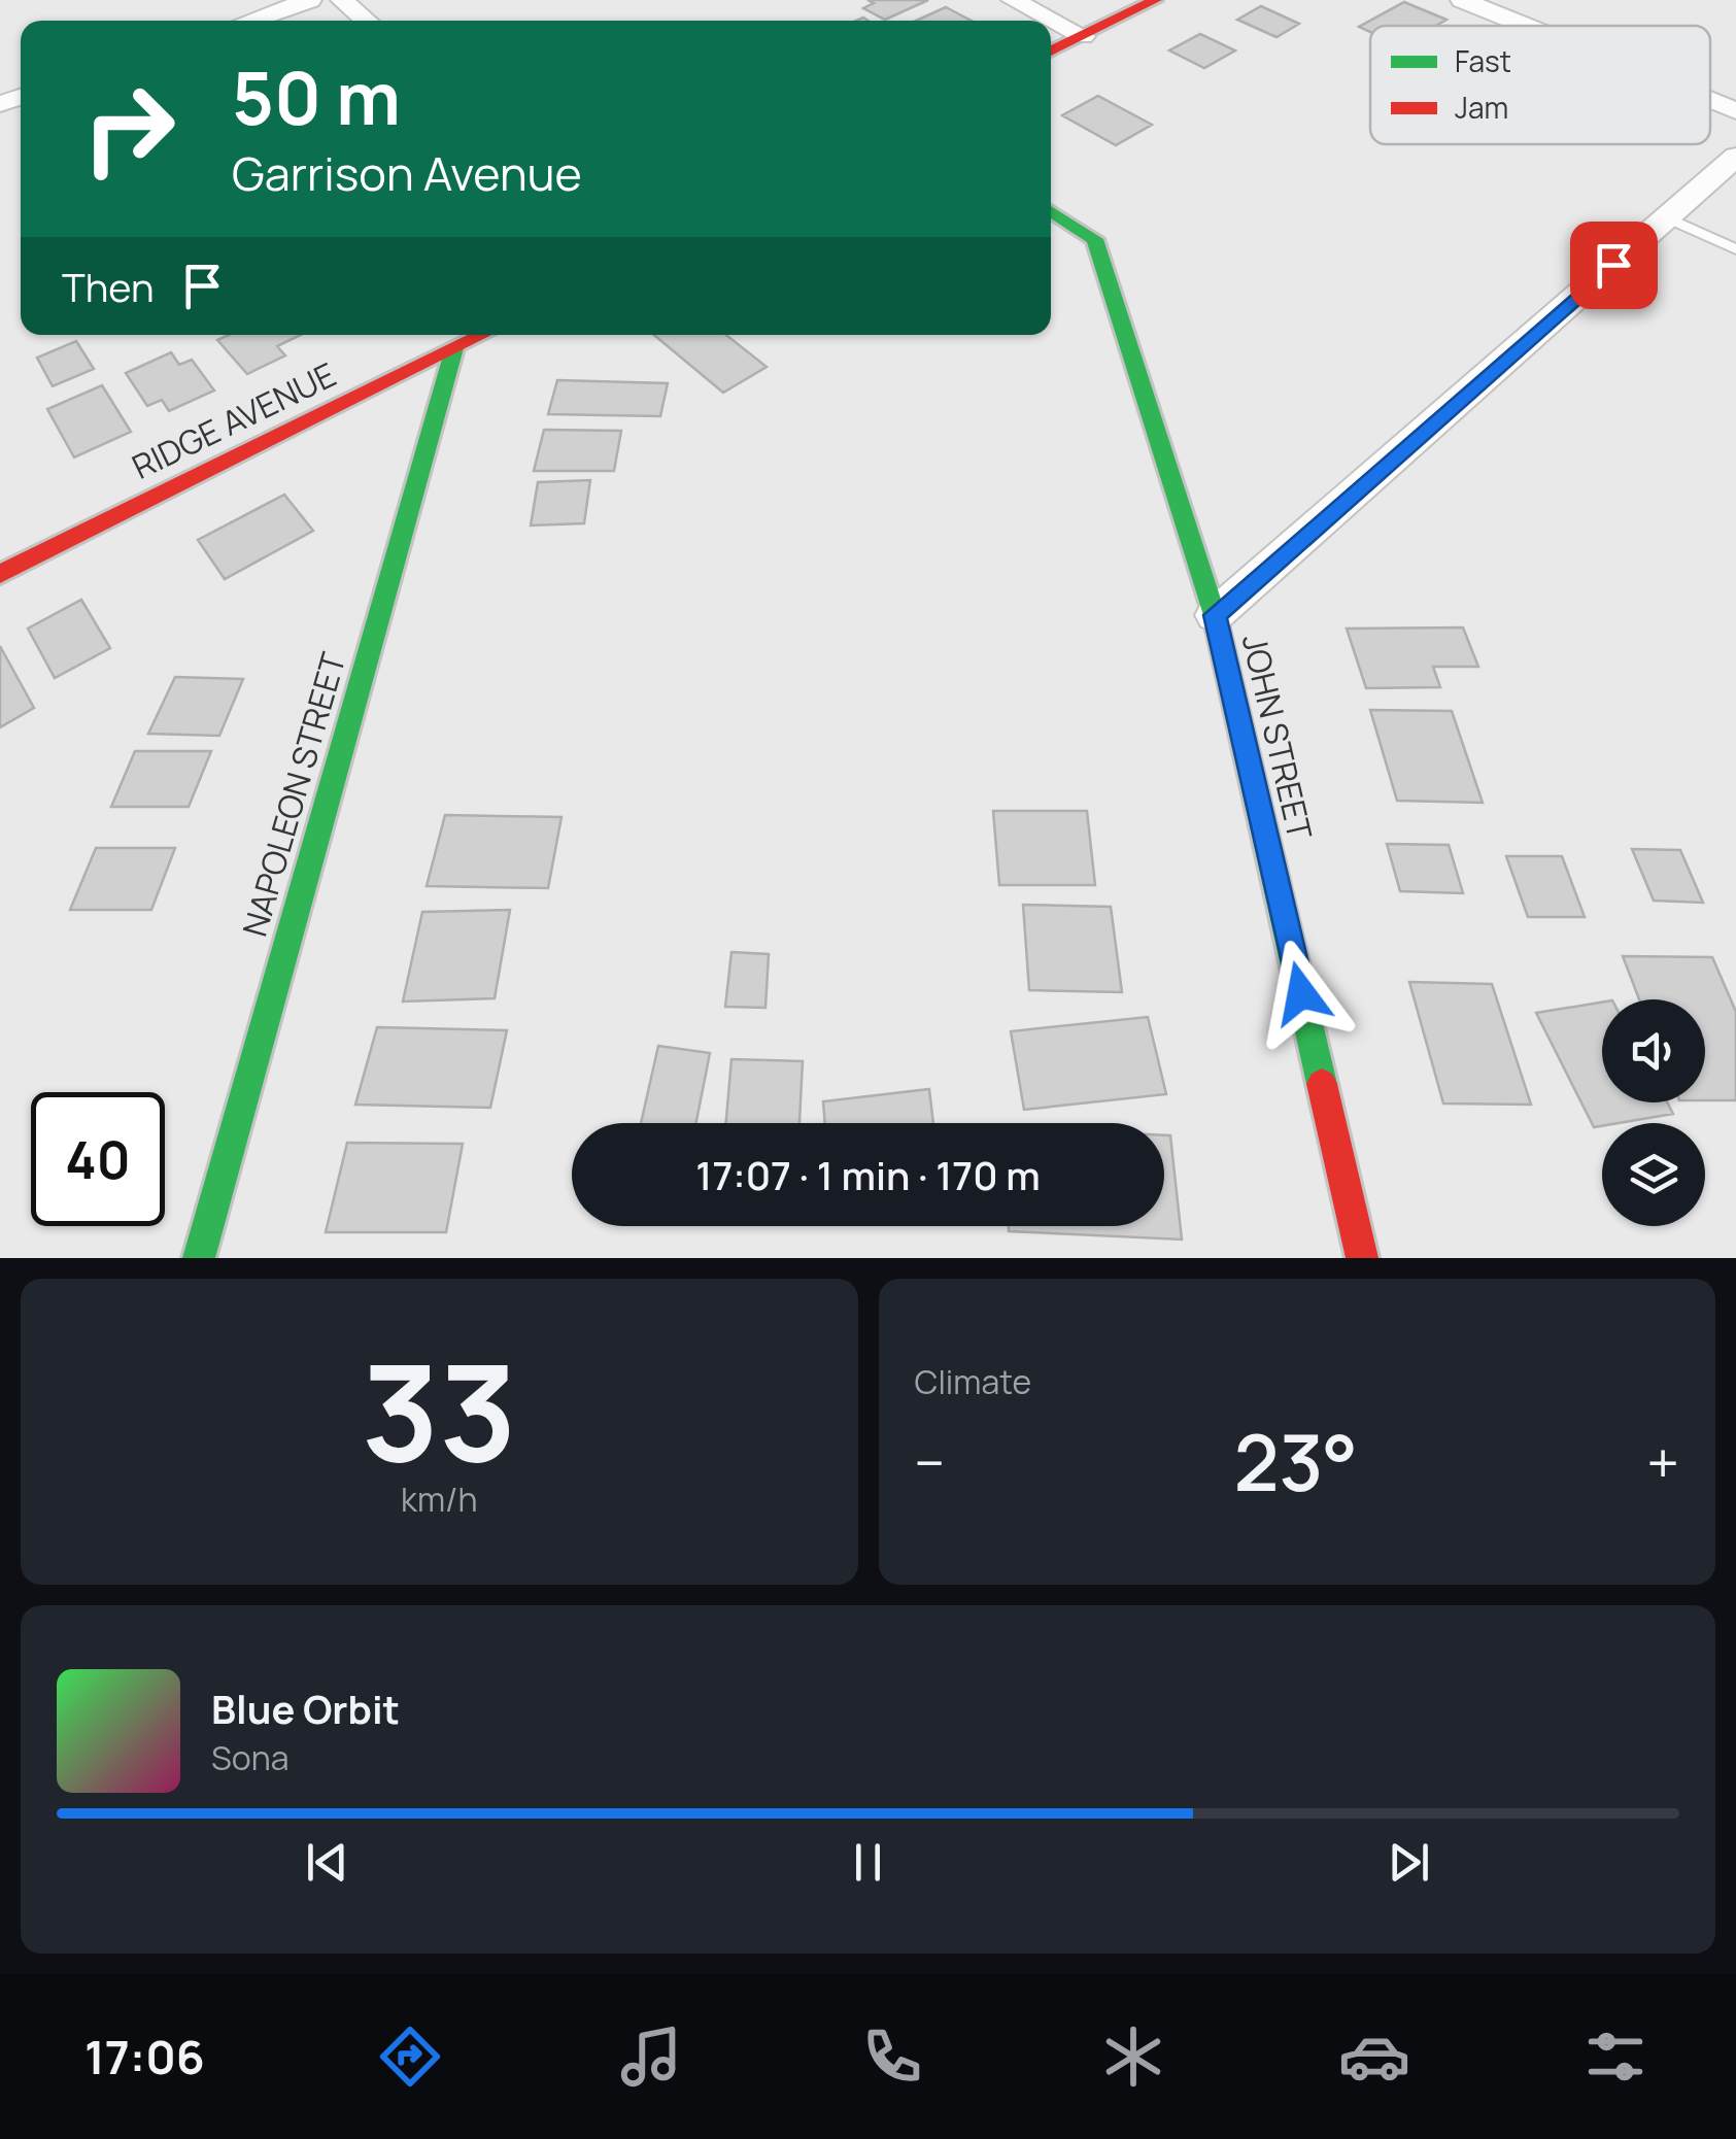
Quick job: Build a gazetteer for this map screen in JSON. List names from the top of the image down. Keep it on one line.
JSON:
{"streets":{"street":["RIDGE AVENUE","JOHN STREET","NAPOLEON STREET"]},"crossings":[["RIDGE AVENUE","NAPOLEON STREET"]],"legend":["Fast","Jam"],"page":{"turn":["50 m","Garrison Avenue"],"then":"Then","limit":"40","trip":"17:07 · 1 min · 170 m","tile":[["33","km/h"],"Climate"],"heat":["−","23°","+"],"song":["Blue Orbit","Sona"],"tabs":"17:06"}}
